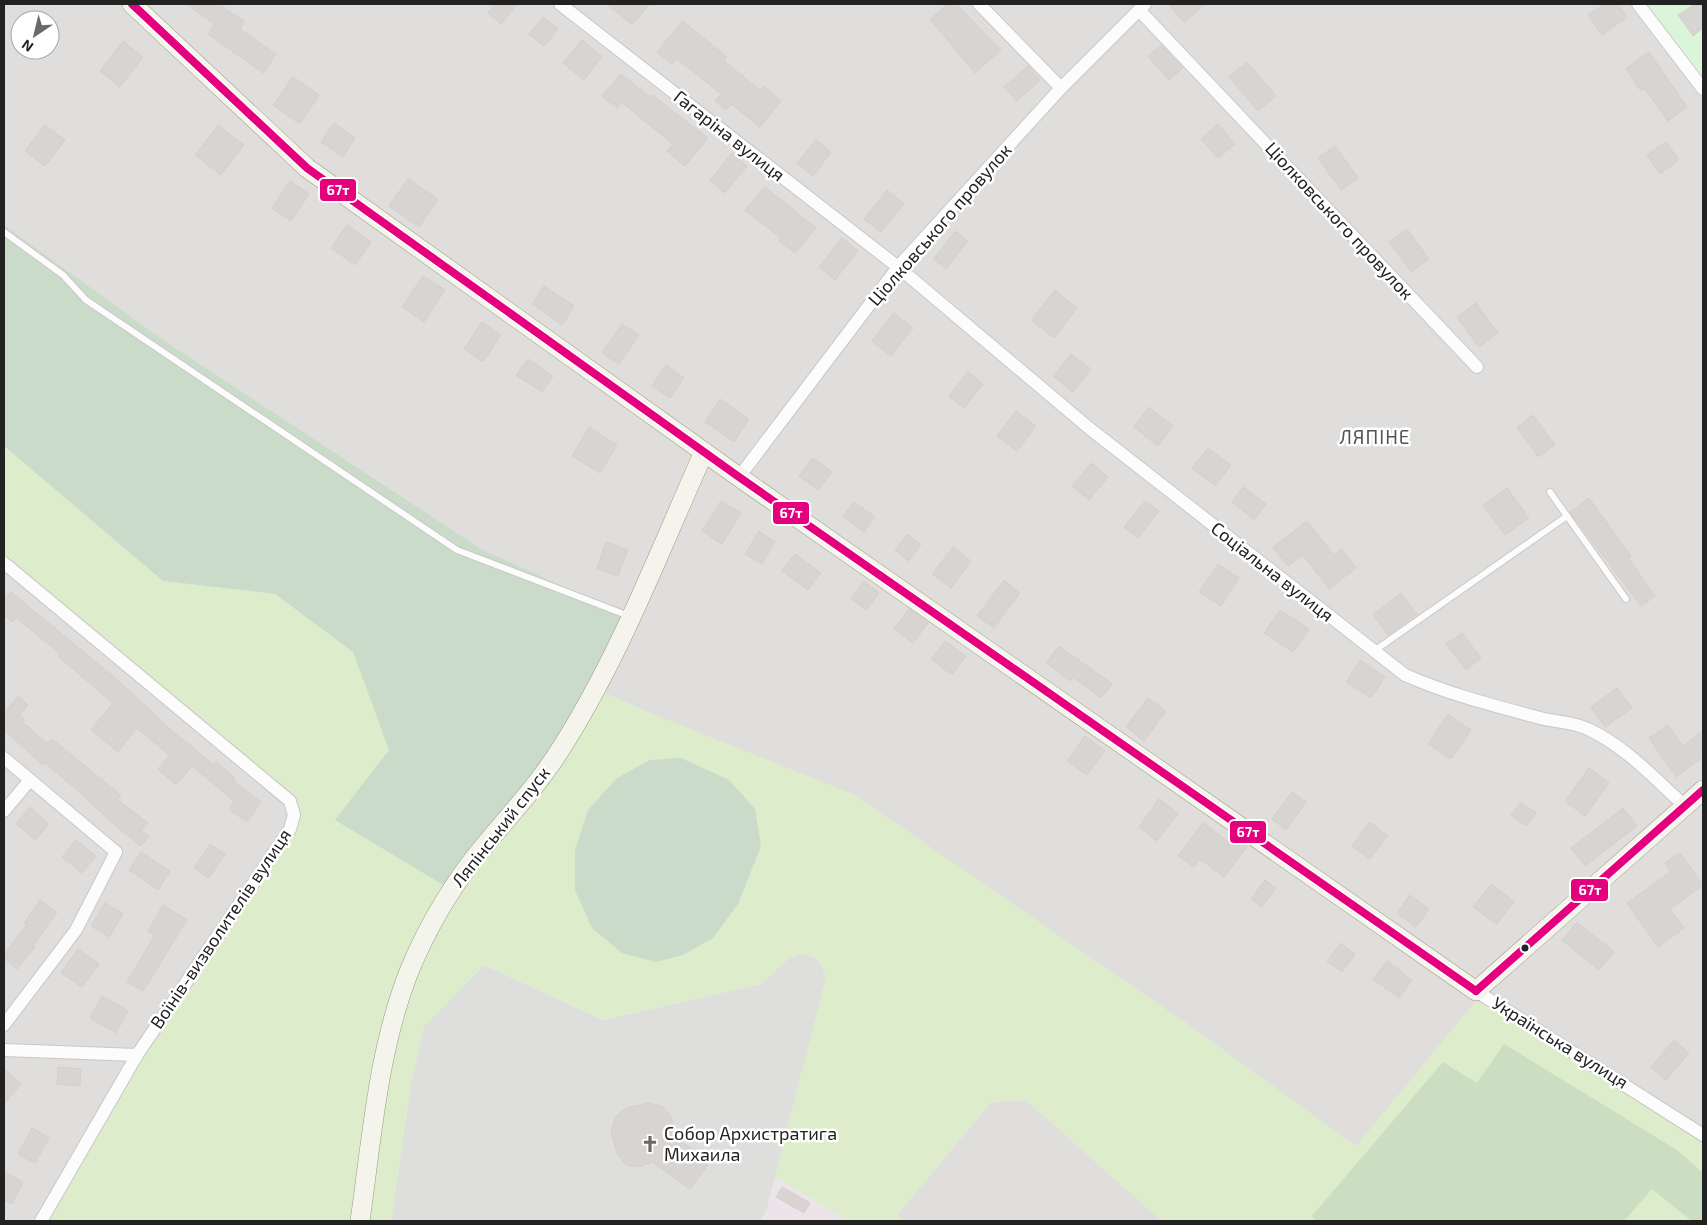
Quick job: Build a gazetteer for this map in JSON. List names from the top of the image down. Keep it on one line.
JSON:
{"streets":{"street":["Гагаріна вулиця","Ціолковського провулок","Соціальна вулиця","Ляпінський спуск","Воїнів-визволителів вулиця","Українська вулиця"]},"crossings":[["Гагаріна вулиця","Ціолковського провулок"],["Гагаріна вулиця","Соціальна вулиця"],["Ціолковського провулок","Соціальна вулиця"],["Ціолковського провулок","Українська вулиця"],["Ляпінський спуск","Українська вулиця"]],"districts":["ЛЯПІНЕ"],"places":{"church":["Собор Архистратига Михаила"]},"lines":["transit line 67т"],"north":"bottom left"}
